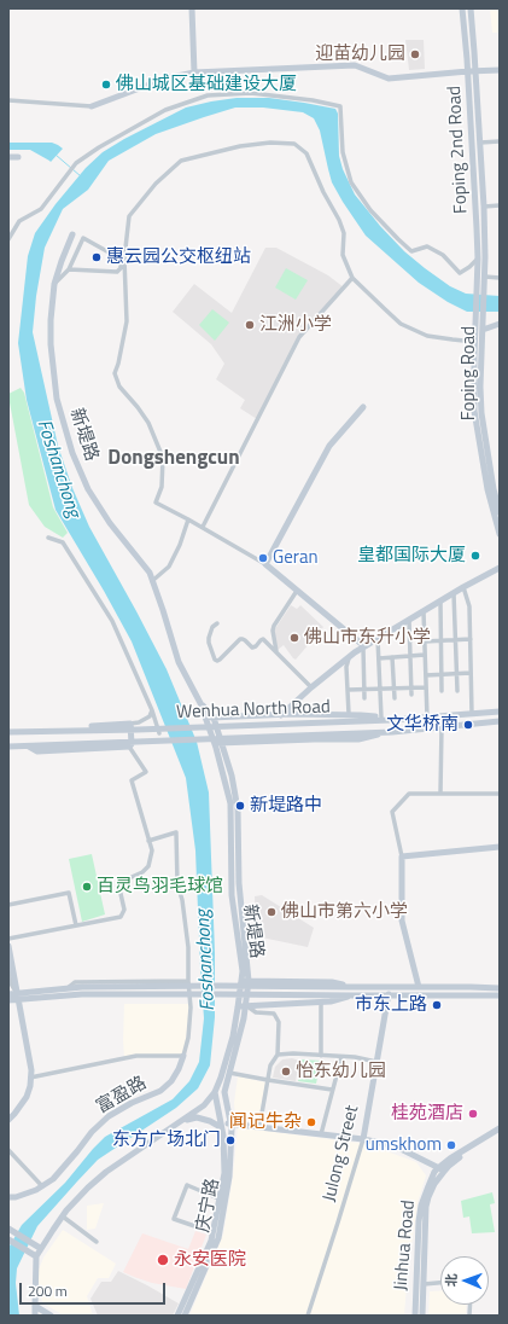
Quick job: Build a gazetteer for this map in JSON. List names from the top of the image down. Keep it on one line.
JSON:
{"streets":{"main road":["Foping 2nd Road","Foping Road","新堤路","Wenhua North Road","富盈路","Julong Street","庆宁路","Jinhua Road"]},"crossings":[["Foping 2nd Road","Foping Road"],["新堤路","庆宁路"]],"districts":["Dongshengcun"],"water":["Foshanchong"],"places":["迎苗幼儿园","佛山城区基础建设大厦","惠云园公交枢纽站","江洲小学","皇都国际大厦","Geran","佛山市东升小学","文华桥南","新堤路中","百灵鸟羽毛球馆","佛山市第六小学","市东上路","怡东幼儿园","桂苑酒店","闻记牛杂","东方广场北门","umskhom","永安医院"],"scale_bar":"200 m","north":"left"}
